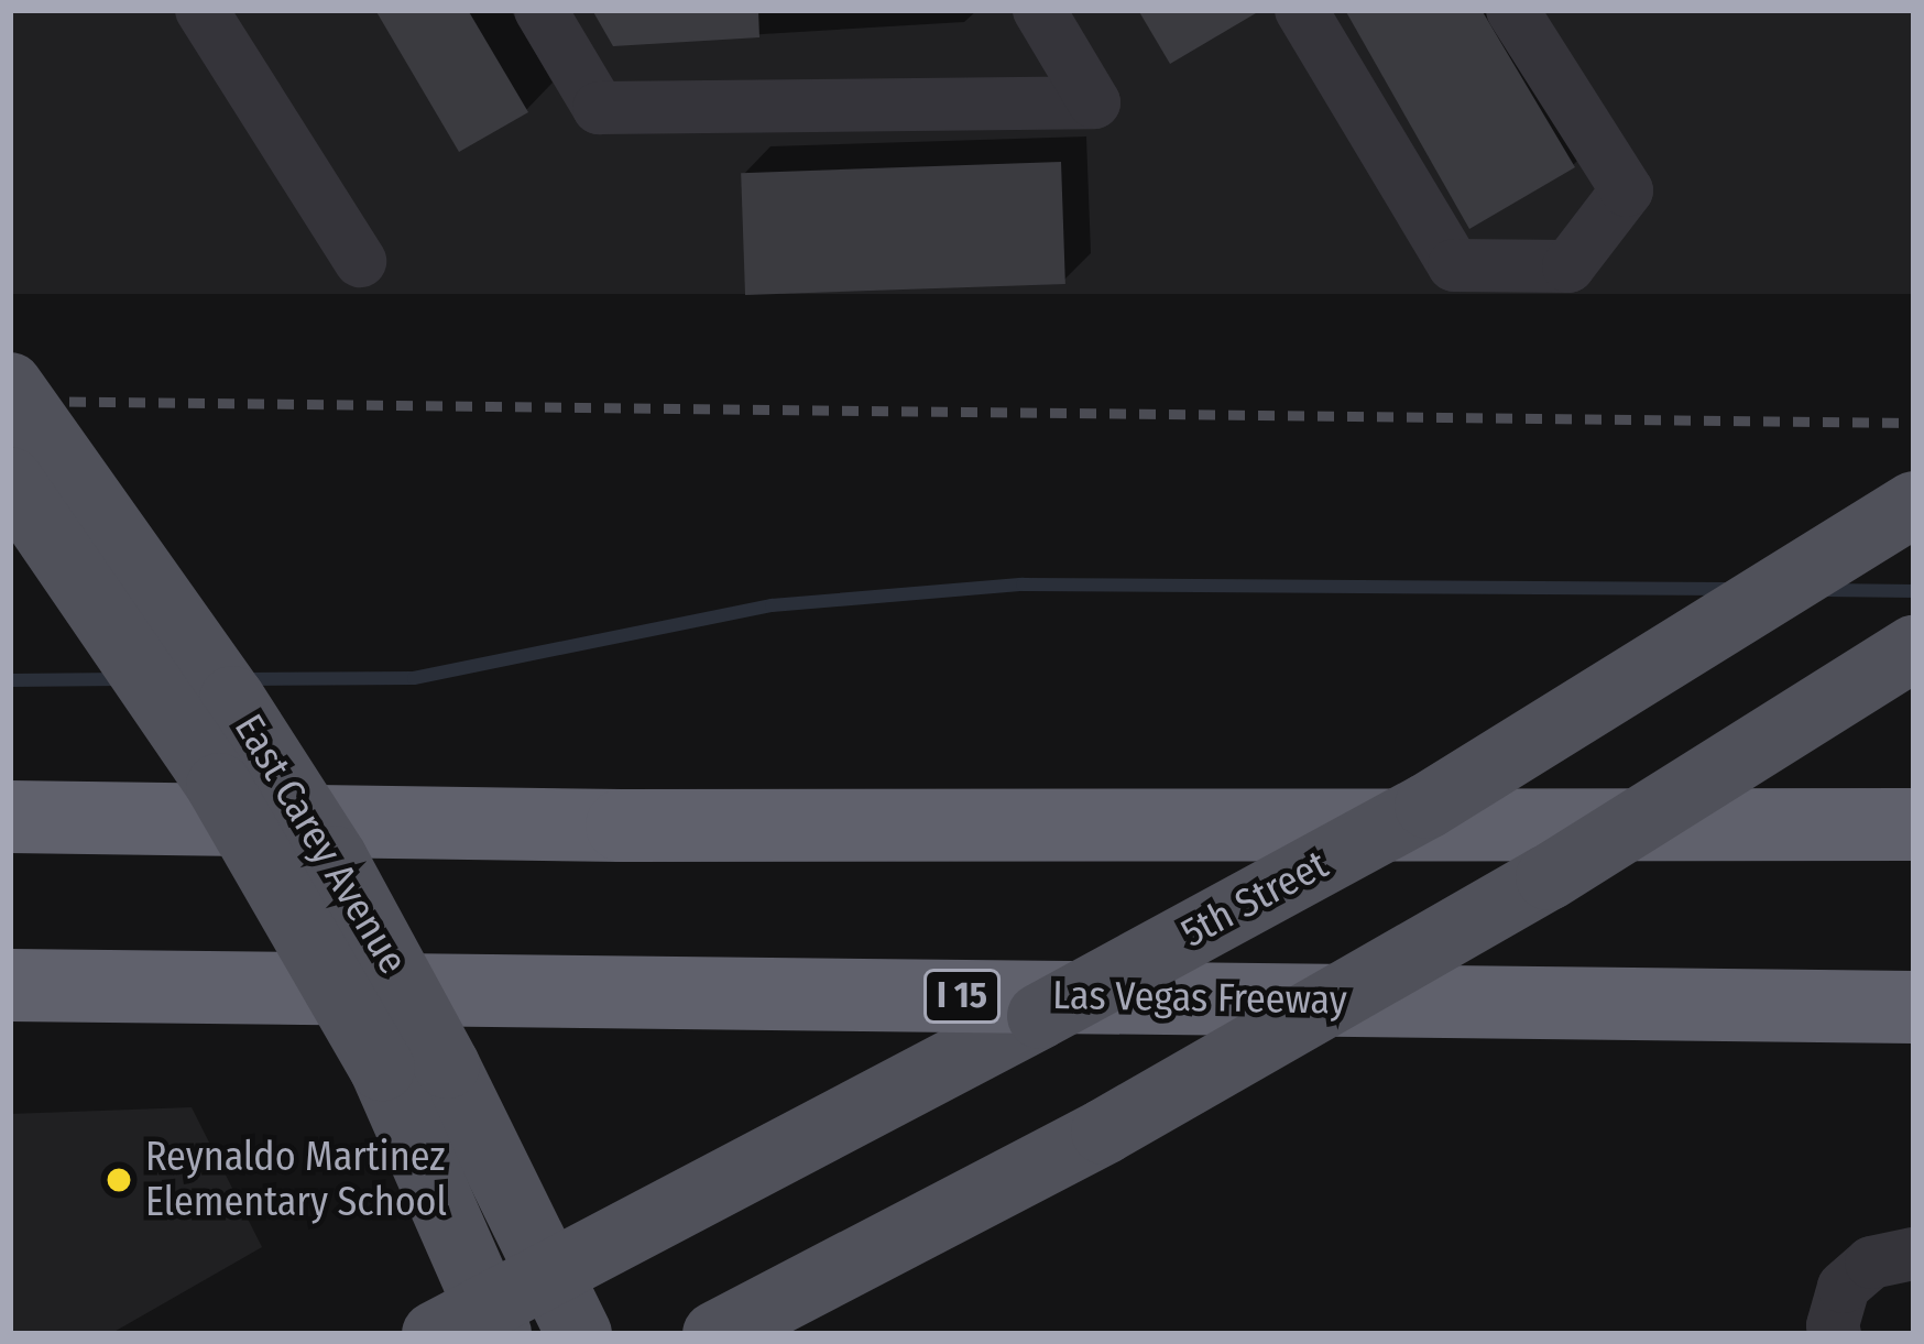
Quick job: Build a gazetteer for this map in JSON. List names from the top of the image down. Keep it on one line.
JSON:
{"streets":{"highway":["I 15","Las Vegas Freeway"],"main road":["East Carey Avenue","5th Street"]},"crossings":[["East Carey Avenue","5th Street"]],"places":["Reynaldo Martinez Elementary School"]}
